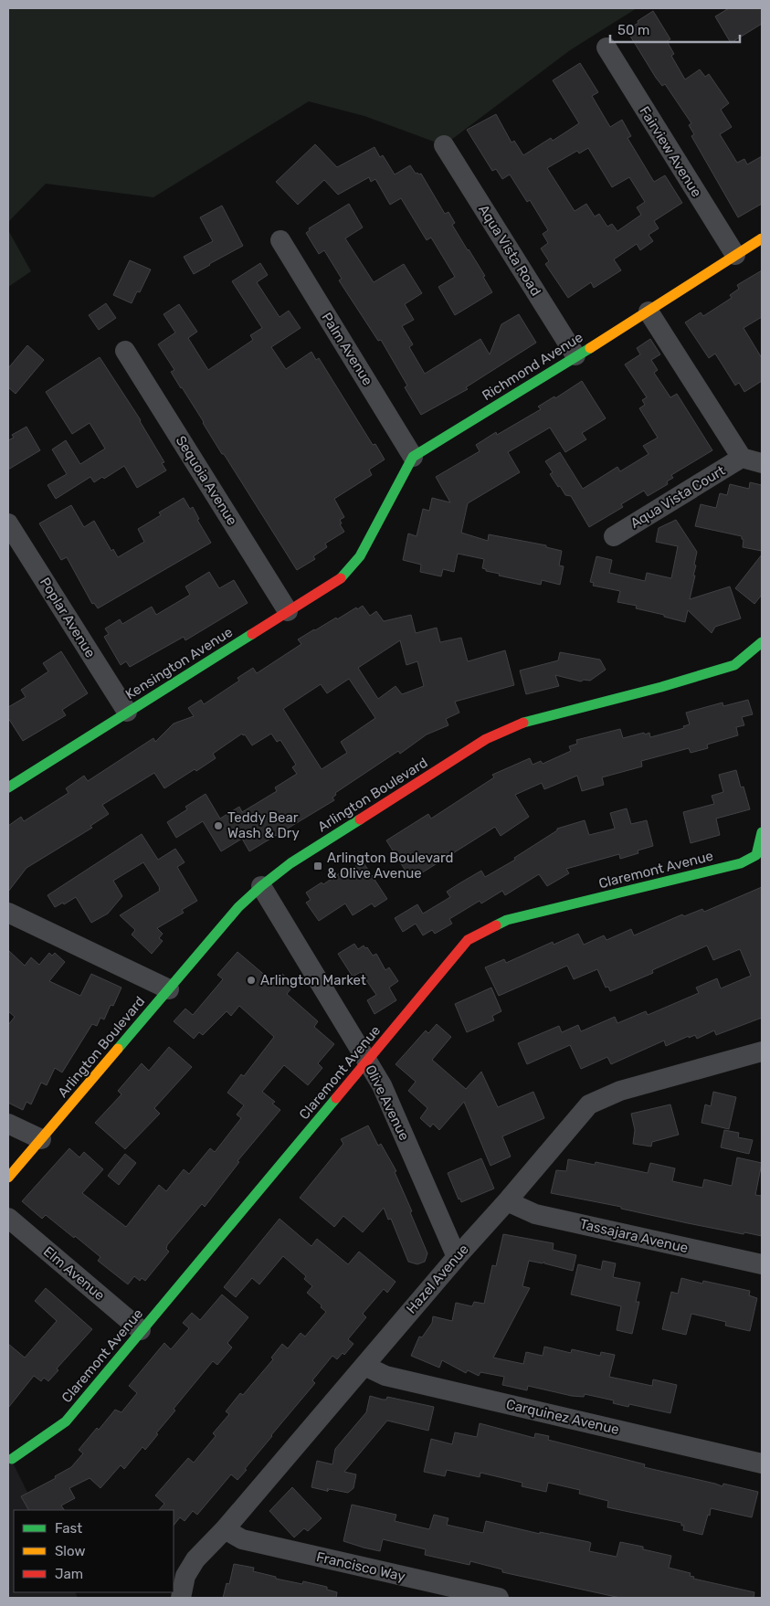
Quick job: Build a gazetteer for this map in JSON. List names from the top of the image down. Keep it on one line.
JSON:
{"streets":{"street":["Fairview Avenue","Aqua Vista Road","Palm Avenue","Richmond Avenue","Sequoia Avenue","Aqua Vista Court","Poplar Avenue","Kensington Avenue","Arlington Boulevard","Claremont Avenue","Olive Avenue","Tassajara Avenue","Elm Avenue","Hazel Avenue","Carquinez Avenue","Francisco Way"]},"crossings":[["Fairview Avenue","Richmond Avenue"],["Aqua Vista Road","Richmond Avenue"],["Palm Avenue","Richmond Avenue"],["Palm Avenue","Kensington Avenue"],["Richmond Avenue","Kensington Avenue"],["Sequoia Avenue","Kensington Avenue"],["Poplar Avenue","Kensington Avenue"],["Arlington Boulevard","Olive Avenue"],["Claremont Avenue","Olive Avenue"],["Claremont Avenue","Elm Avenue"],["Olive Avenue","Hazel Avenue"],["Tassajara Avenue","Hazel Avenue"],["Hazel Avenue","Carquinez Avenue"],["Hazel Avenue","Francisco Way"]],"places":{"other":["Teddy Bear Wash & Dry","Arlington Market"],"transit":["Arlington Boulevard & Olive Avenue"]},"legend":["Fast","Slow","Jam"],"scale_bar":"50 m"}
